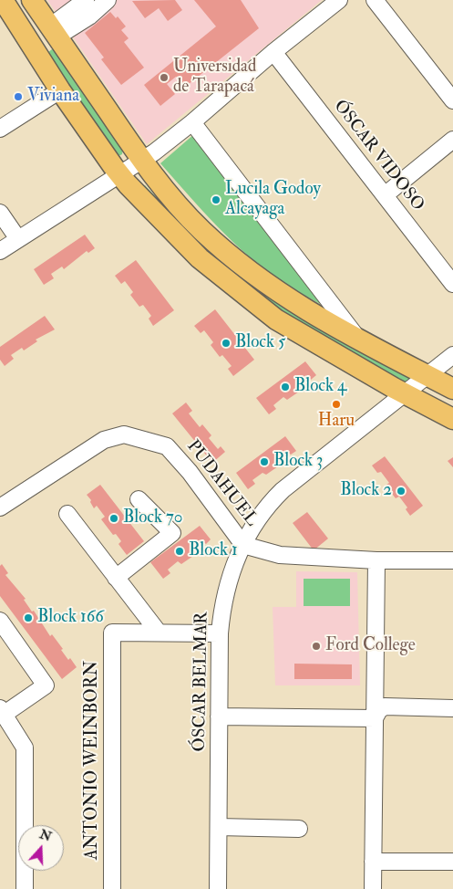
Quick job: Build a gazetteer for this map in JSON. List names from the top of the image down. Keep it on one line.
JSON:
{"streets":{"street":["ÓSCAR VIDOSO","PUDAHUEL","ÓSCAR BELMAR","ANTONIO WEINBORN"]},"crossings":[["PUDAHUEL","ÓSCAR BELMAR"]],"places":["Universidad de Tarapacá","Viviana","Lucila Godoy Alcayaga","Block 5","Block 4","Haru","Block 3","Block 2","Block 70","Block 1","Block 166","Ford College"],"north":"top"}
